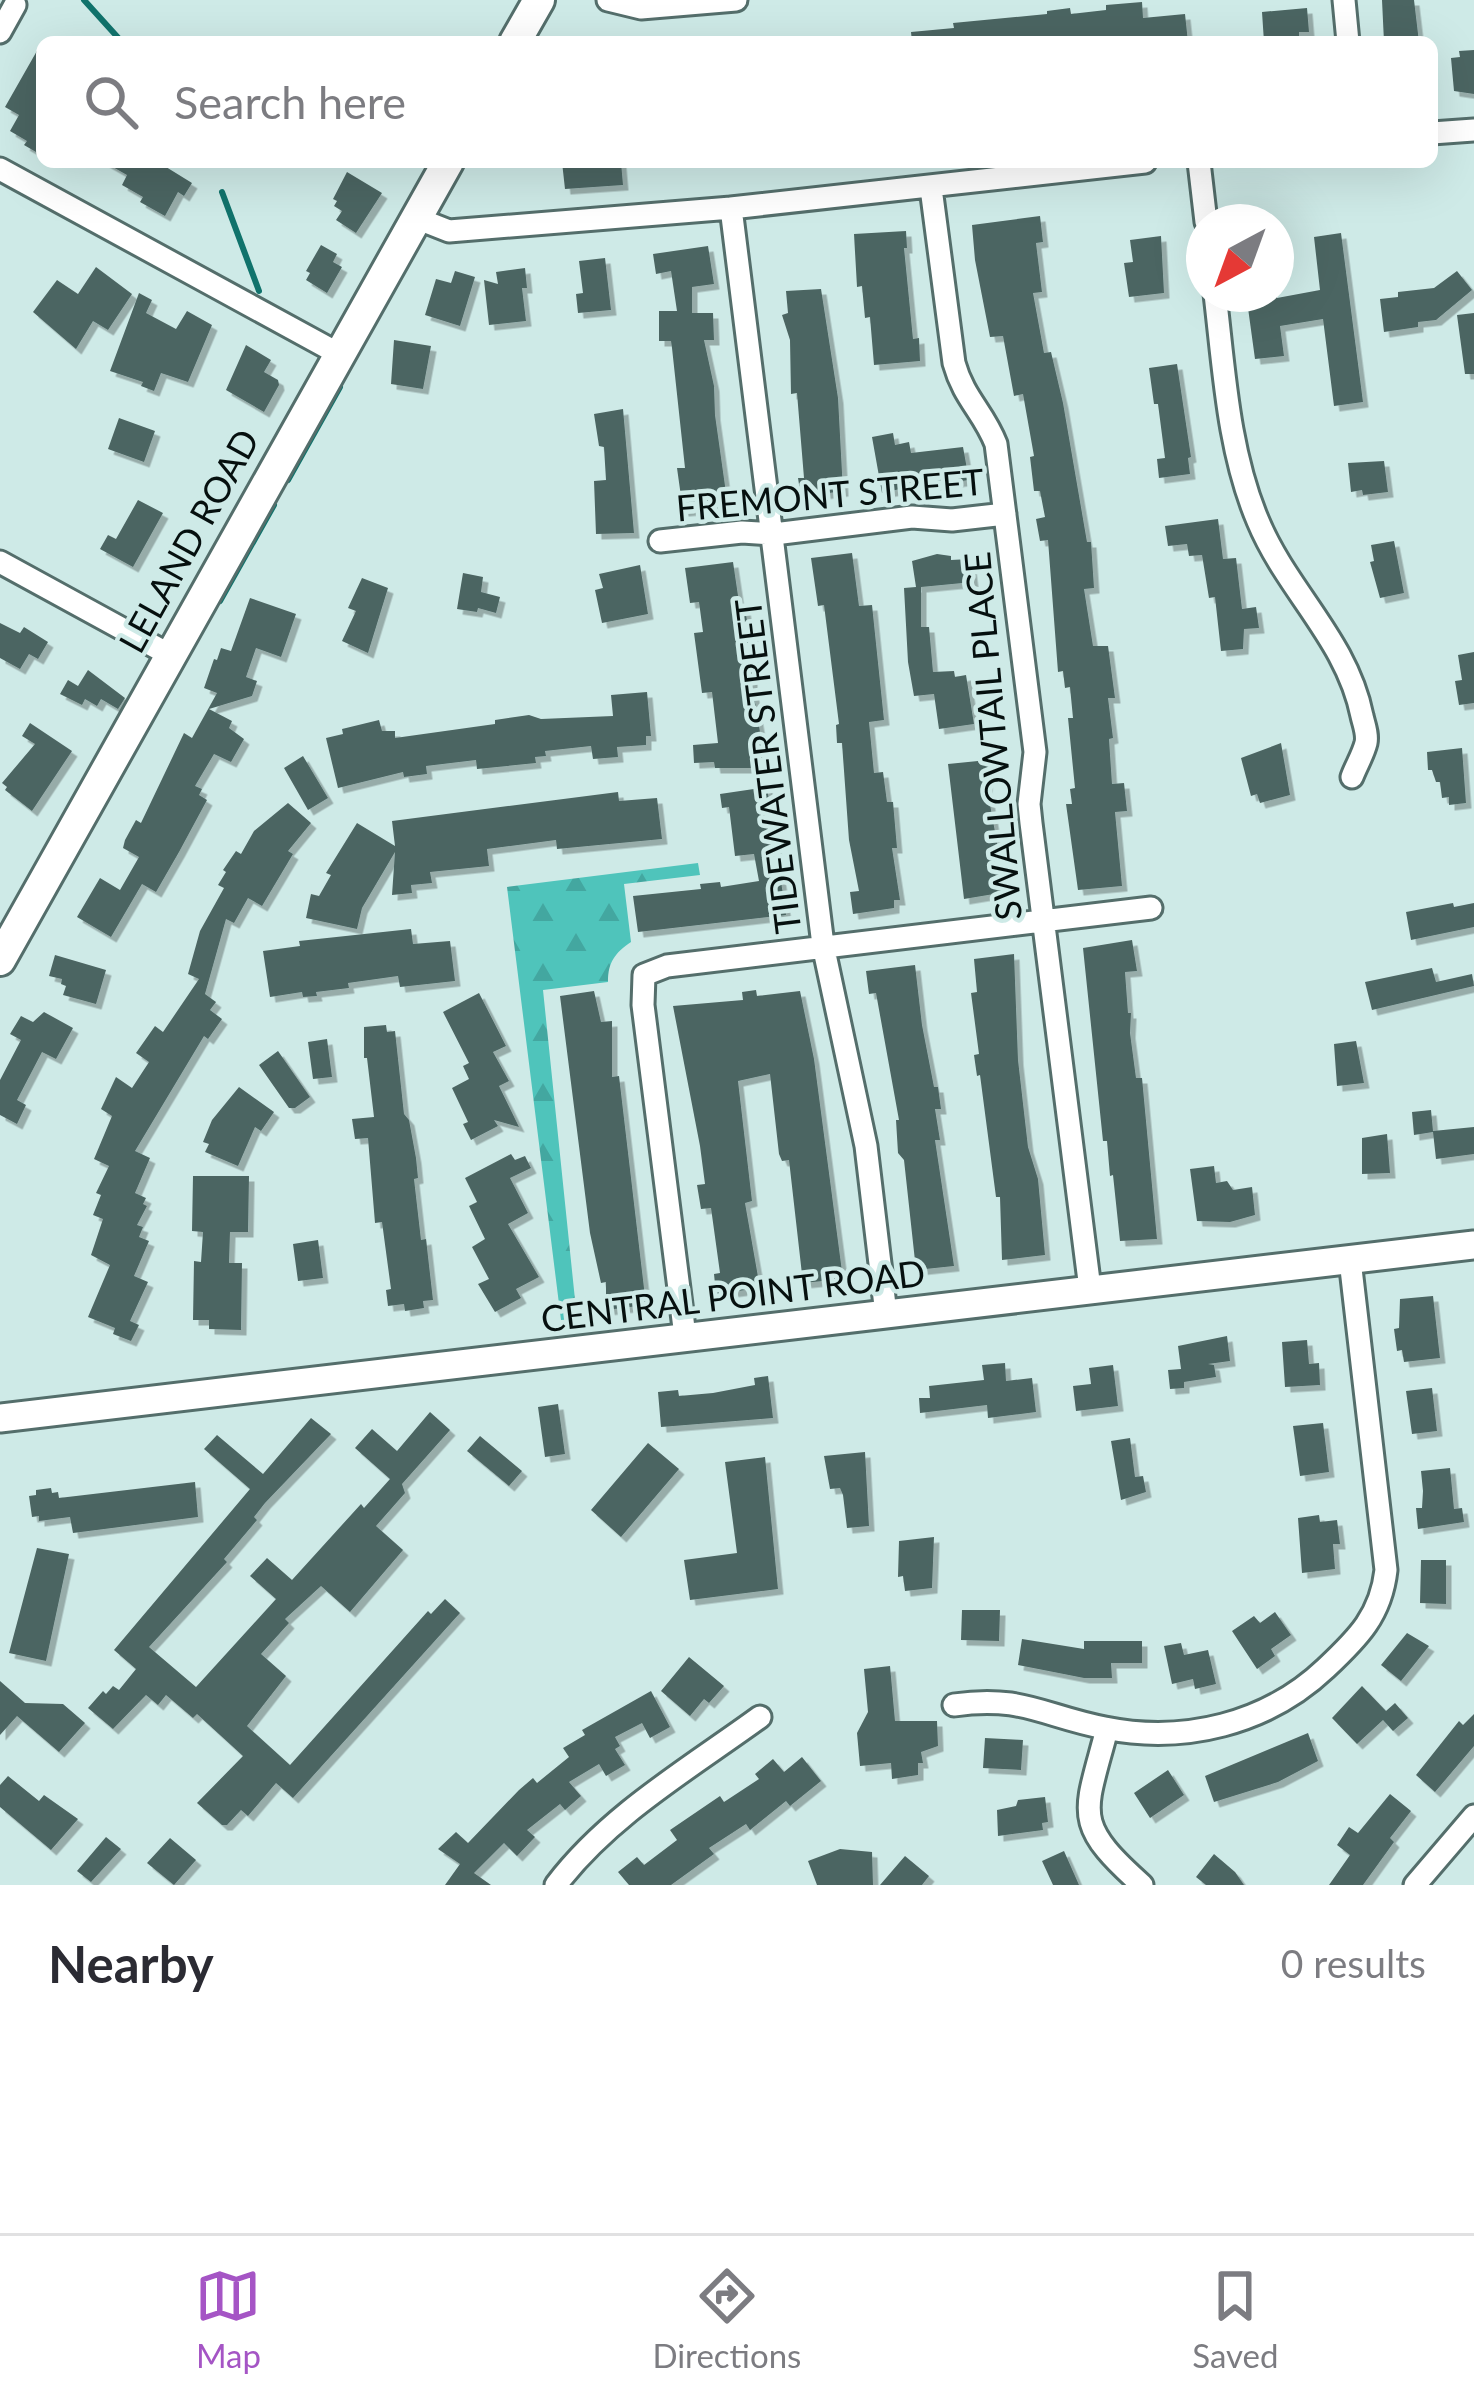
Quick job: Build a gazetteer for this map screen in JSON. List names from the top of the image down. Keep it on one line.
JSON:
{"streets":{"main road":["LELAND ROAD"],"street":["FREMONT STREET","SWALLOWTAIL PLACE","TIDEWATER STREET","CENTRAL POINT ROAD"]},"crossings":[["FREMONT STREET","SWALLOWTAIL PLACE"],["FREMONT STREET","TIDEWATER STREET"],["SWALLOWTAIL PLACE","CENTRAL POINT ROAD"],["TIDEWATER STREET","CENTRAL POINT ROAD"]],"north":"bottom left","page":{"search":"Search here","heading":["Nearby","0 results"],"nav":["Map","Directions","Saved"]}}
